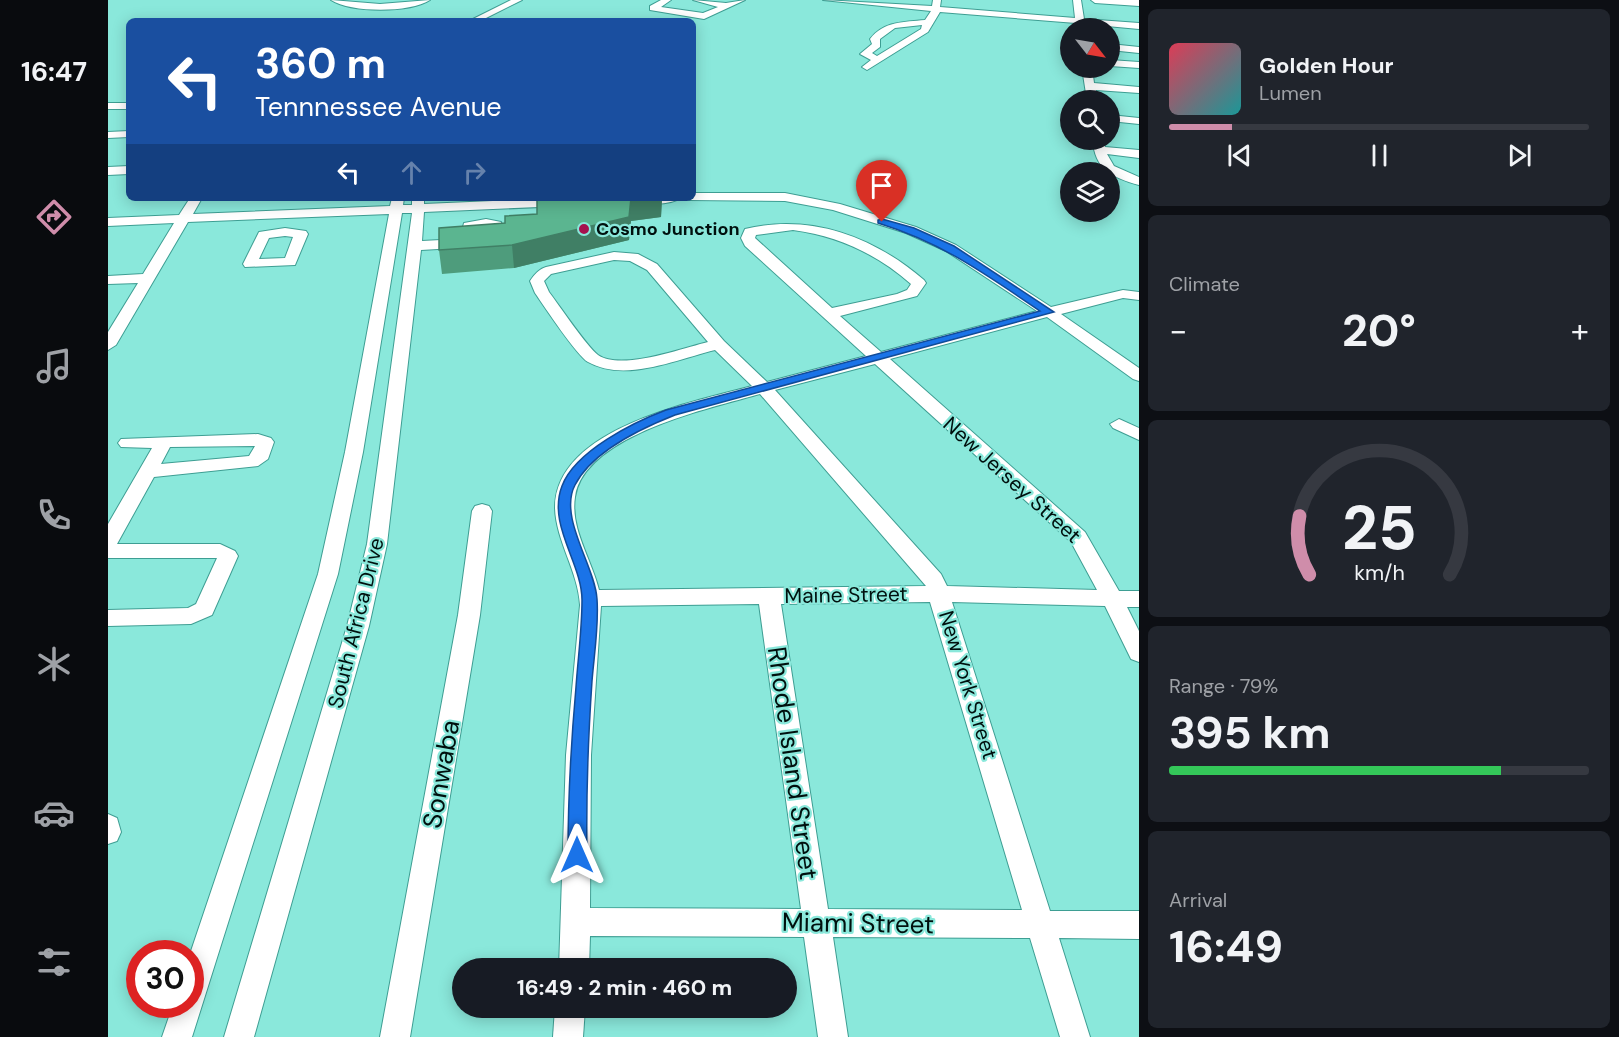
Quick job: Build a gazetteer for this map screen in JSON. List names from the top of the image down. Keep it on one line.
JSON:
{"streets":{"street":["New Jersey Street","Maine Street","South Africa Drive","New York Street","Rhode Island Street","Sonwaba","Miami Street"]},"crossings":[["New Jersey Street","Maine Street"],["Maine Street","New York Street"],["Maine Street","Rhode Island Street"],["New York Street","Miami Street"],["Rhode Island Street","Miami Street"]],"places":["Cosmo Junction"],"north":"bottom right","page":{"tabs":"16:47","turn":["360 m","Tennnessee Avenue"],"song":["Golden Hour","Lumen"],"tile":["Climate",["Range · 79%","395 km"],["Arrival","16:49"]],"heat":["−","20°","+"],"limit":"30","trip":"16:49 · 2 min · 460 m","gauge":["25","km/h"]}}
